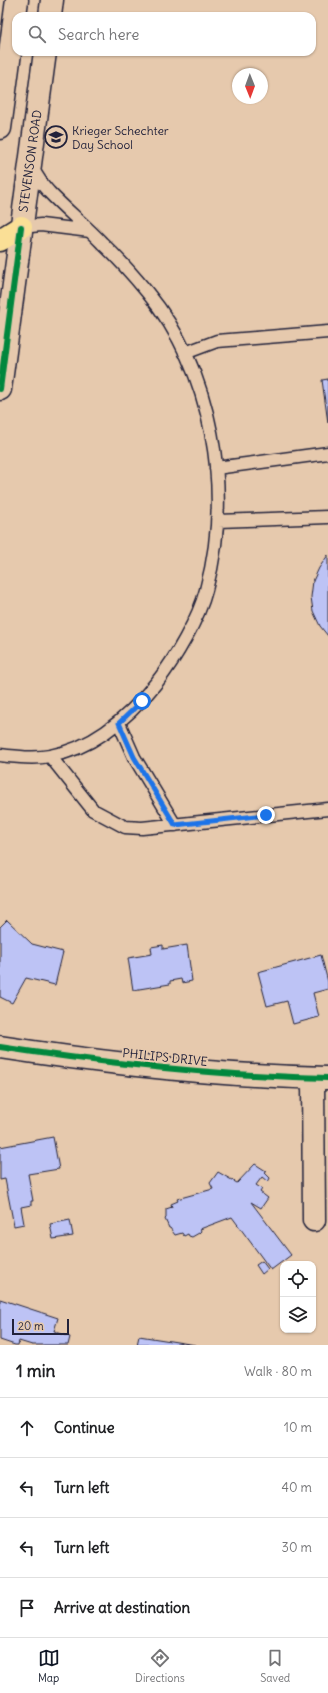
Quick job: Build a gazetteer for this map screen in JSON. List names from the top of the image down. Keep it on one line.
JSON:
{"streets":{"street":["STEVENSON ROAD","PHILIPS DRIVE"]},"places":{"school or university":["Krieger Schechter Day School"]},"scale_bar":"20 m","north":"bottom","page":{"search":"Search here","scale":"20 m","heading":["1 min","Walk · 80 m"],"list":[["Continue","10 m"],["Turn left","40 m"],["Turn left","30 m"],"Arrive at destination"],"nav":["Map","Directions","Saved"]}}
